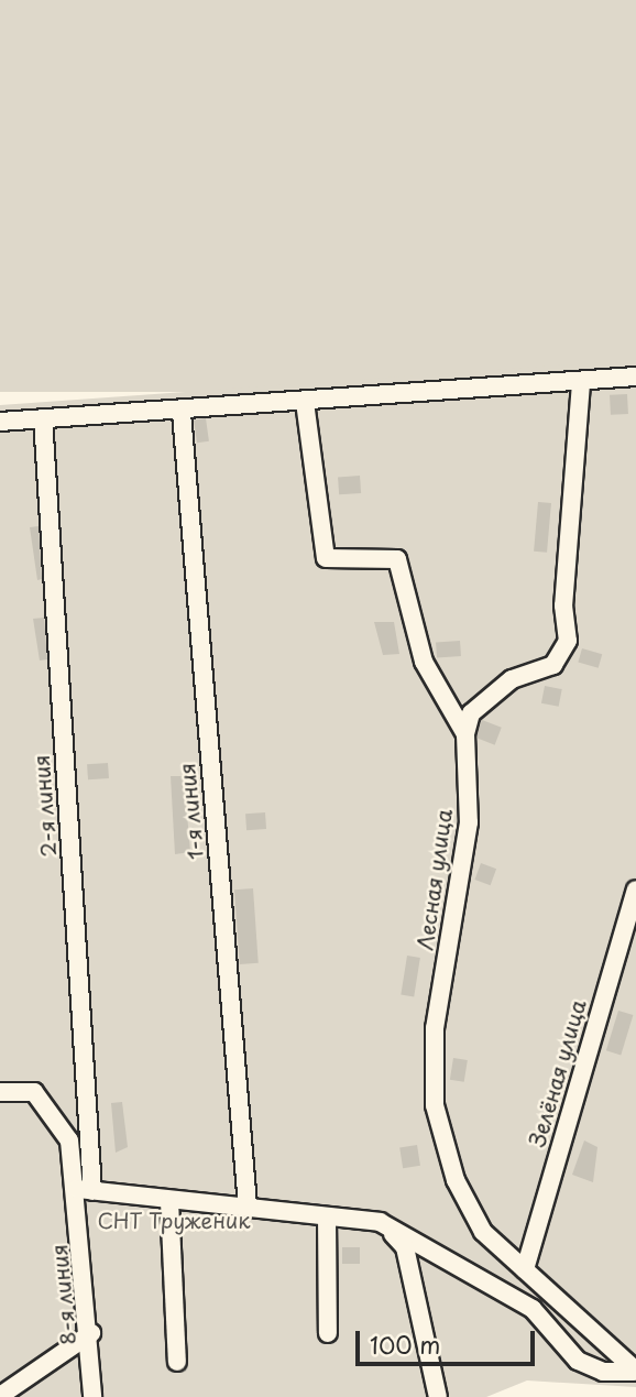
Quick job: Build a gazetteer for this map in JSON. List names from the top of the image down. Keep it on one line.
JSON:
{"streets":{"street":["2-я линия","1-я линия","Лесная улица","Зелёная улица","8-я линия"]},"crossings":[["2-я линия","8-я линия"],["Лесная улица","Зелёная улица"]],"parks":["СНТ Труженик"],"scale_bar":"100 m"}
